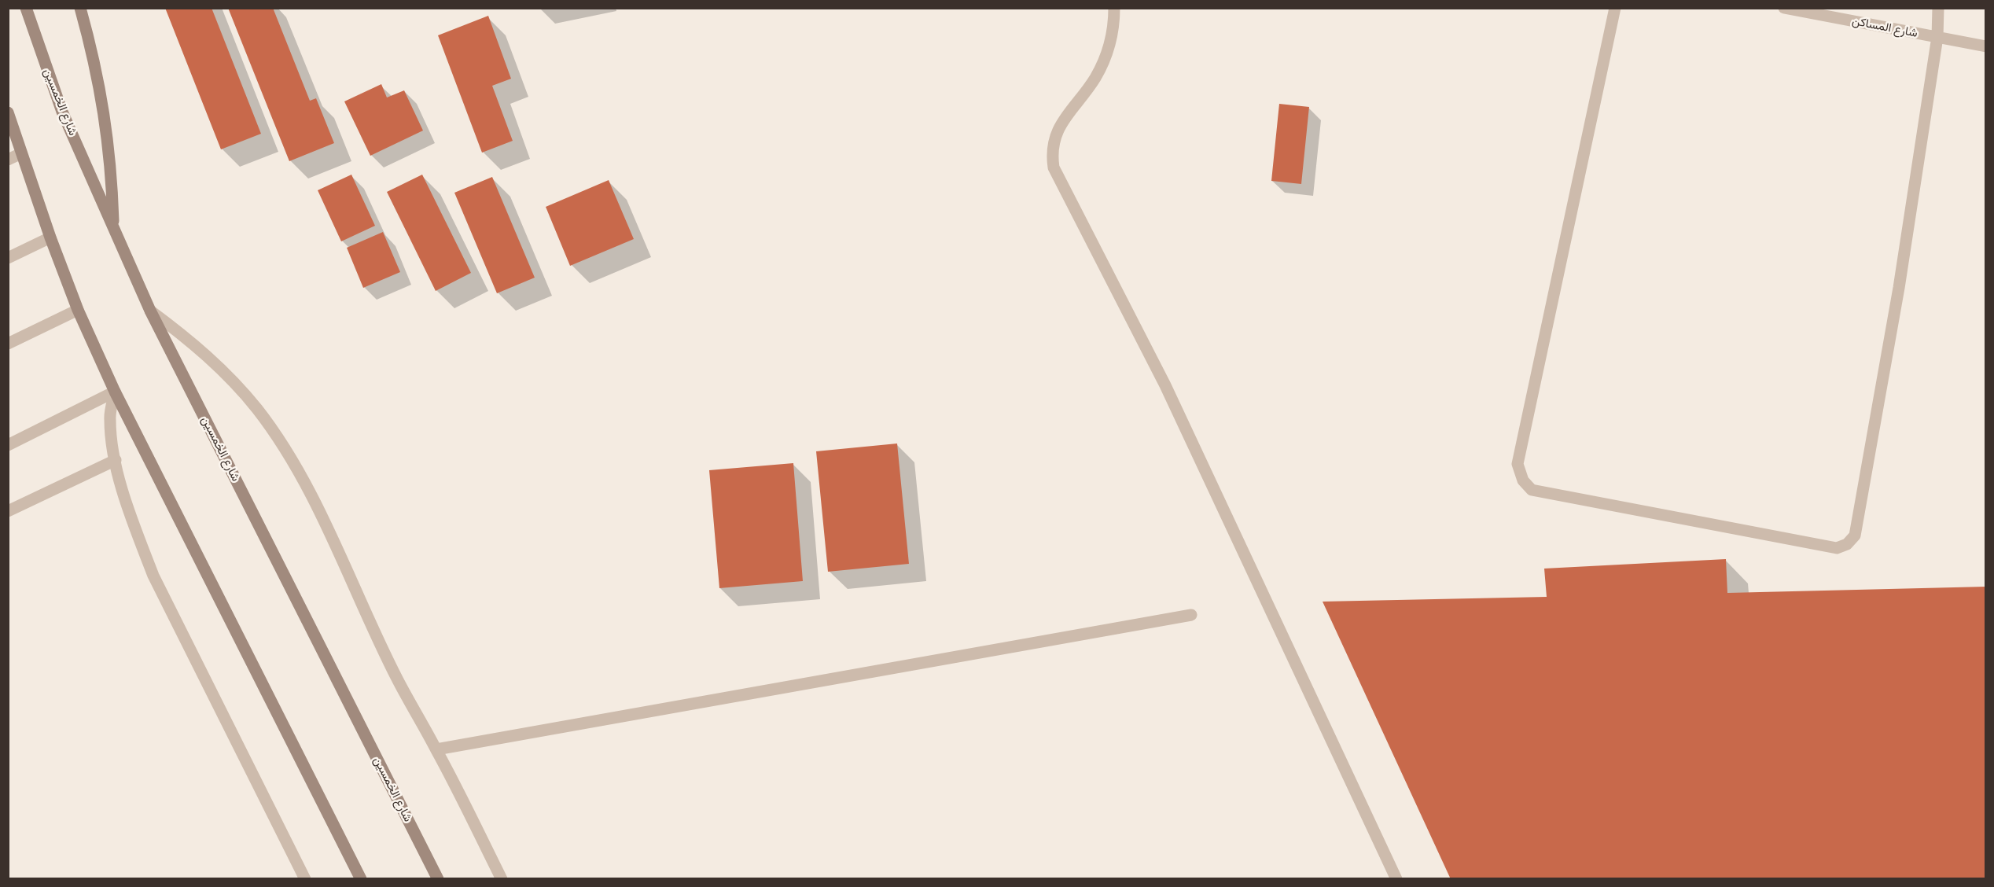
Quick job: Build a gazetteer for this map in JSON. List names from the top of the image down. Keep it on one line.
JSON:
{"streets":{"main road":["شارع الخمسين"],"street":["شارع المساكن"]}}
